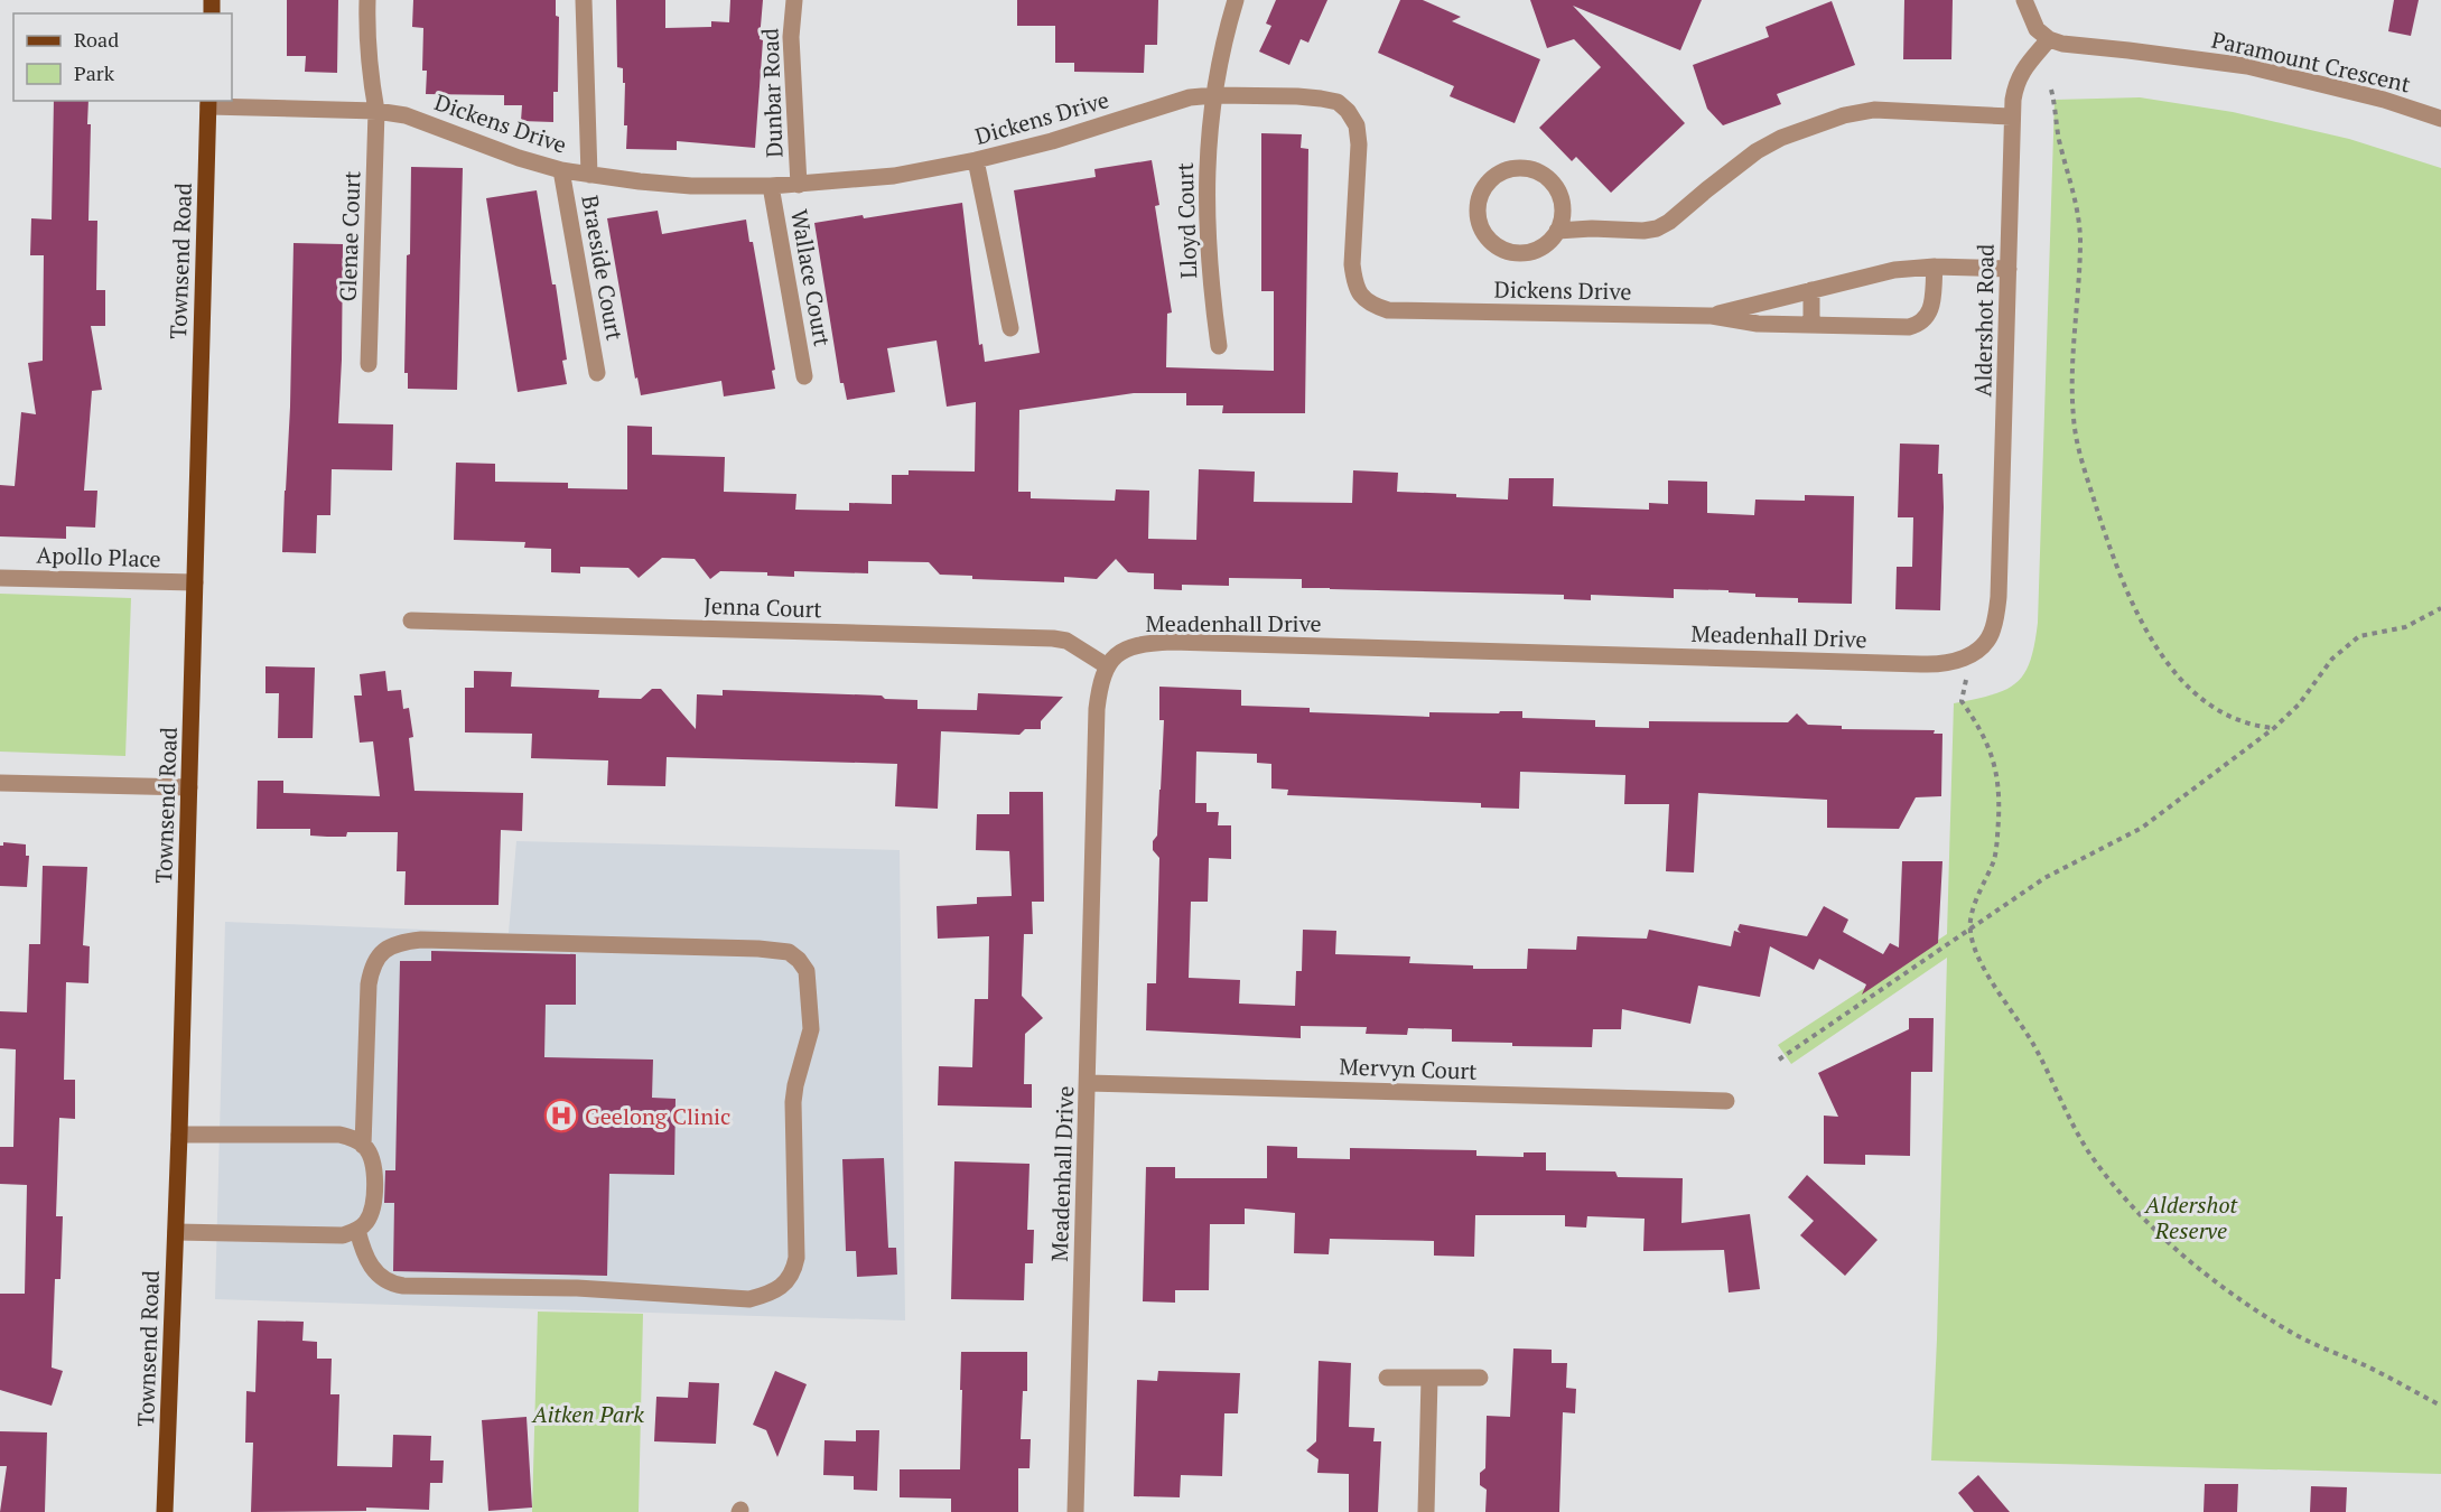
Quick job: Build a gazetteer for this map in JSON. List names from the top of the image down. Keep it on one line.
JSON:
{"streets":{"main road":["Townsend Road"],"street":["Paramount Crescent","Dunbar Road","Dickens Drive","Lloyd Court","Glenae Court","Braeside Court","Wallace Court","Aldershot Road","Apollo Place","Jenna Court","Meadenhall Drive","Mervyn Court"]},"crossings":[["Paramount Crescent","Aldershot Road"],["Dunbar Road","Dickens Drive"],["Dickens Drive","Lloyd Court"],["Dickens Drive","Glenae Court"],["Dickens Drive","Townsend Road"],["Dickens Drive","Braeside Court"],["Dickens Drive","Wallace Court"],["Dickens Drive","Aldershot Road"],["Townsend Road","Apollo Place"],["Aldershot Road","Meadenhall Drive"],["Jenna Court","Meadenhall Drive"],["Meadenhall Drive","Mervyn Court"]],"parks":["Aldershot Reserve","Aitken Park"],"places":{"hospital":["Geelong Clinic"]},"legend":["Road","Park"]}
